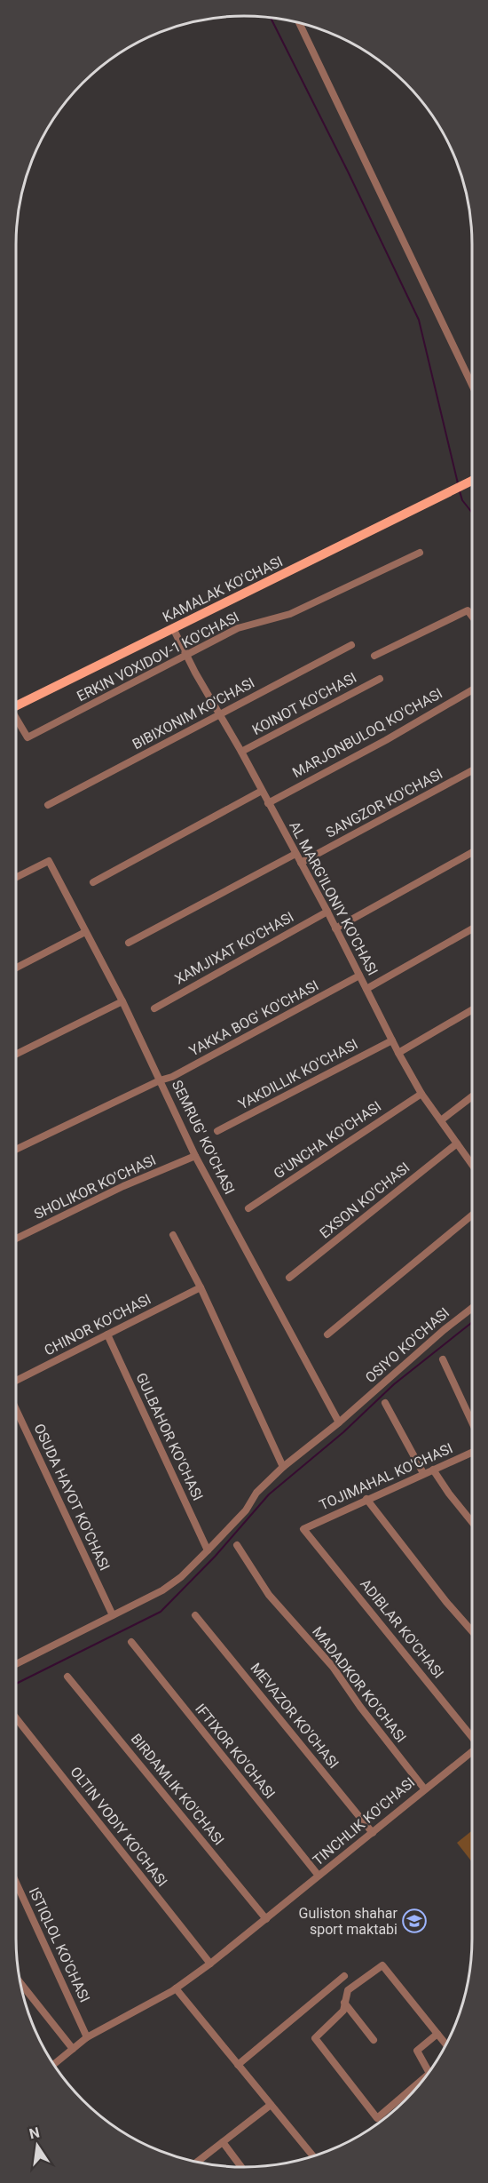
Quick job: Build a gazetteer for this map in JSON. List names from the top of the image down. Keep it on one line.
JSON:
{"streets":{"main road":["KAMALAK KO'CHASI"],"street":["ERKIN VOXIDOV-1 KO'CHASI","KOINOT KO'CHASI","BIBIXONIM KO'CHASI","MARJONBULOQ KO'CHASI","SANGZOR KO'CHASI","AL MARG'ILONIY KO'CHASI","XAMJIXAT KO'CHASI","YAKKA BOG' KO'CHASI","YAKDILLIK KO'CHASI","SEMRUG' KO'CHASI","G'UNCHA KO'CHASI","SHOLIKOR KO'CHASI","EXSON KO'CHASI","CHINOR KO'CHASI","OSIYO KO'CHASI","GULBAHOR KO'CHASI","TOJIMAHAL KO'CHASI","OSUDA HAYOT KO'CHASI","ADIBLAR KO'CHASI","MADADKOR KO'CHASI","MEVAZOR KO'CHASI","IFTIXOR KO'CHASI","BIRDAMLIK KO'CHASI","TINCHLIK KO'CHASI","OLTIN VODIY KO'CHASI","ISTIQLOL KO'CHASI"]},"crossings":[["KAMALAK KO'CHASI","AL MARG'ILONIY KO'CHASI"],["ERKIN VOXIDOV-1 KO'CHASI","AL MARG'ILONIY KO'CHASI"],["KOINOT KO'CHASI","AL MARG'ILONIY KO'CHASI"],["BIBIXONIM KO'CHASI","AL MARG'ILONIY KO'CHASI"],["MARJONBULOQ KO'CHASI","AL MARG'ILONIY KO'CHASI"],["SANGZOR KO'CHASI","AL MARG'ILONIY KO'CHASI"],["AL MARG'ILONIY KO'CHASI","XAMJIXAT KO'CHASI"],["AL MARG'ILONIY KO'CHASI","YAKKA BOG' KO'CHASI"],["AL MARG'ILONIY KO'CHASI","YAKDILLIK KO'CHASI"],["AL MARG'ILONIY KO'CHASI","G'UNCHA KO'CHASI"],["AL MARG'ILONIY KO'CHASI","EXSON KO'CHASI"],["YAKKA BOG' KO'CHASI","SEMRUG' KO'CHASI"],["SEMRUG' KO'CHASI","SHOLIKOR KO'CHASI"],["SEMRUG' KO'CHASI","OSIYO KO'CHASI"],["CHINOR KO'CHASI","GULBAHOR KO'CHASI"],["OSIYO KO'CHASI","GULBAHOR KO'CHASI"],["OSIYO KO'CHASI","OSUDA HAYOT KO'CHASI"],["TOJIMAHAL KO'CHASI","ADIBLAR KO'CHASI"],["MADADKOR KO'CHASI","TINCHLIK KO'CHASI"],["MEVAZOR KO'CHASI","TINCHLIK KO'CHASI"],["IFTIXOR KO'CHASI","TINCHLIK KO'CHASI"],["BIRDAMLIK KO'CHASI","TINCHLIK KO'CHASI"],["TINCHLIK KO'CHASI","OLTIN VODIY KO'CHASI"],["TINCHLIK KO'CHASI","ISTIQLOL KO'CHASI"]],"places":{"school or university":["Guliston shahar sport maktabi"]},"north":"top"}
